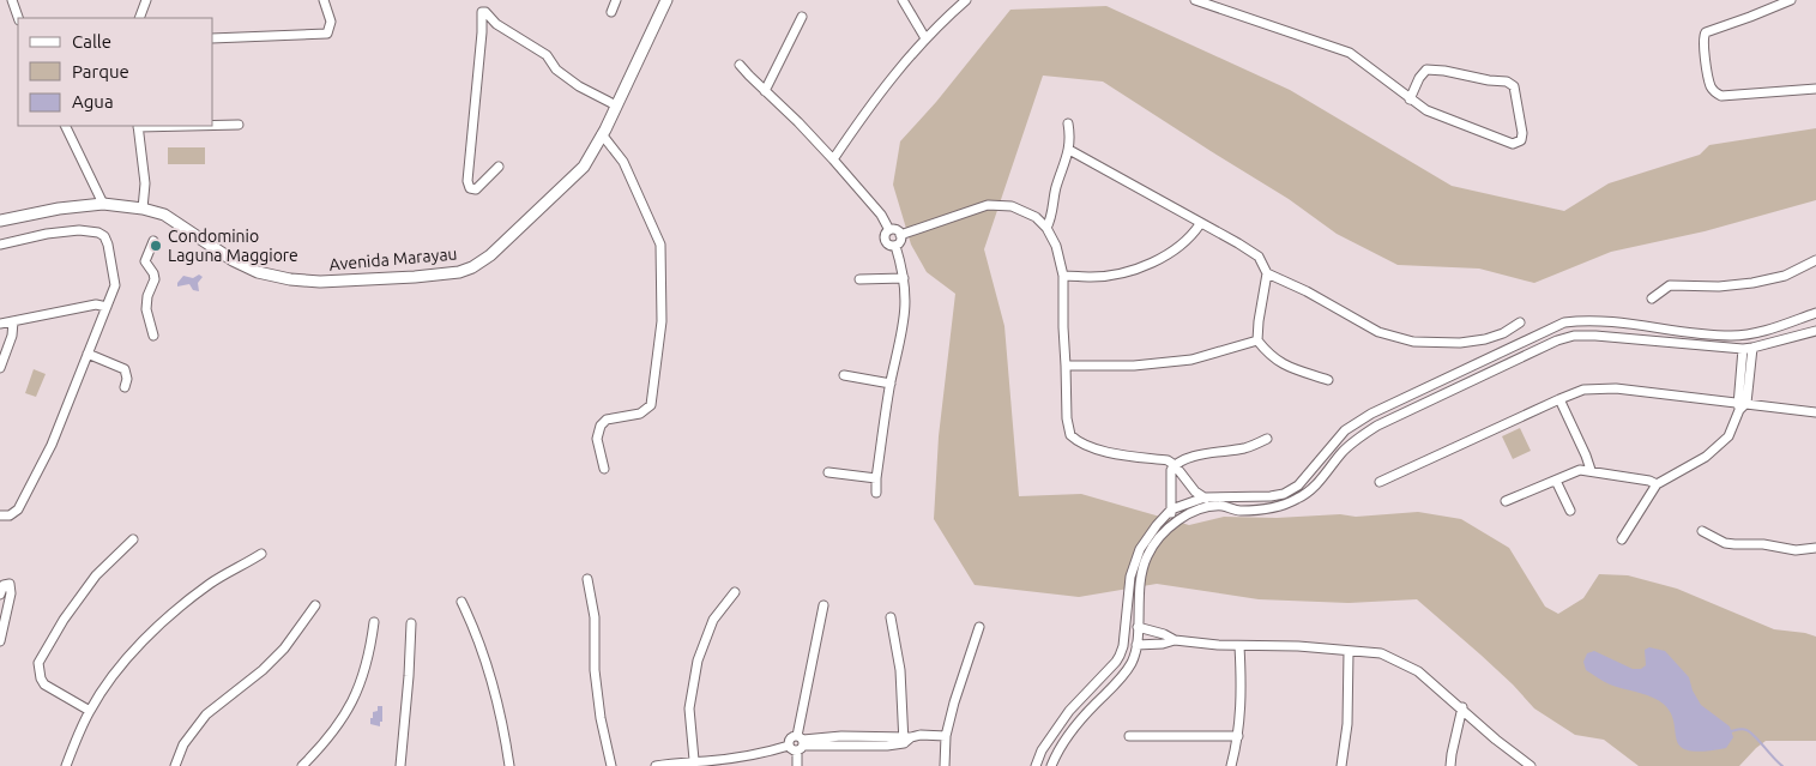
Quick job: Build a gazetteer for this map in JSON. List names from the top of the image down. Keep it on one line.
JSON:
{"streets":{"street":["Avenida Marayau"]},"places":["Condominio Laguna Maggiore"],"legend":["Calle","Parque","Agua"]}
